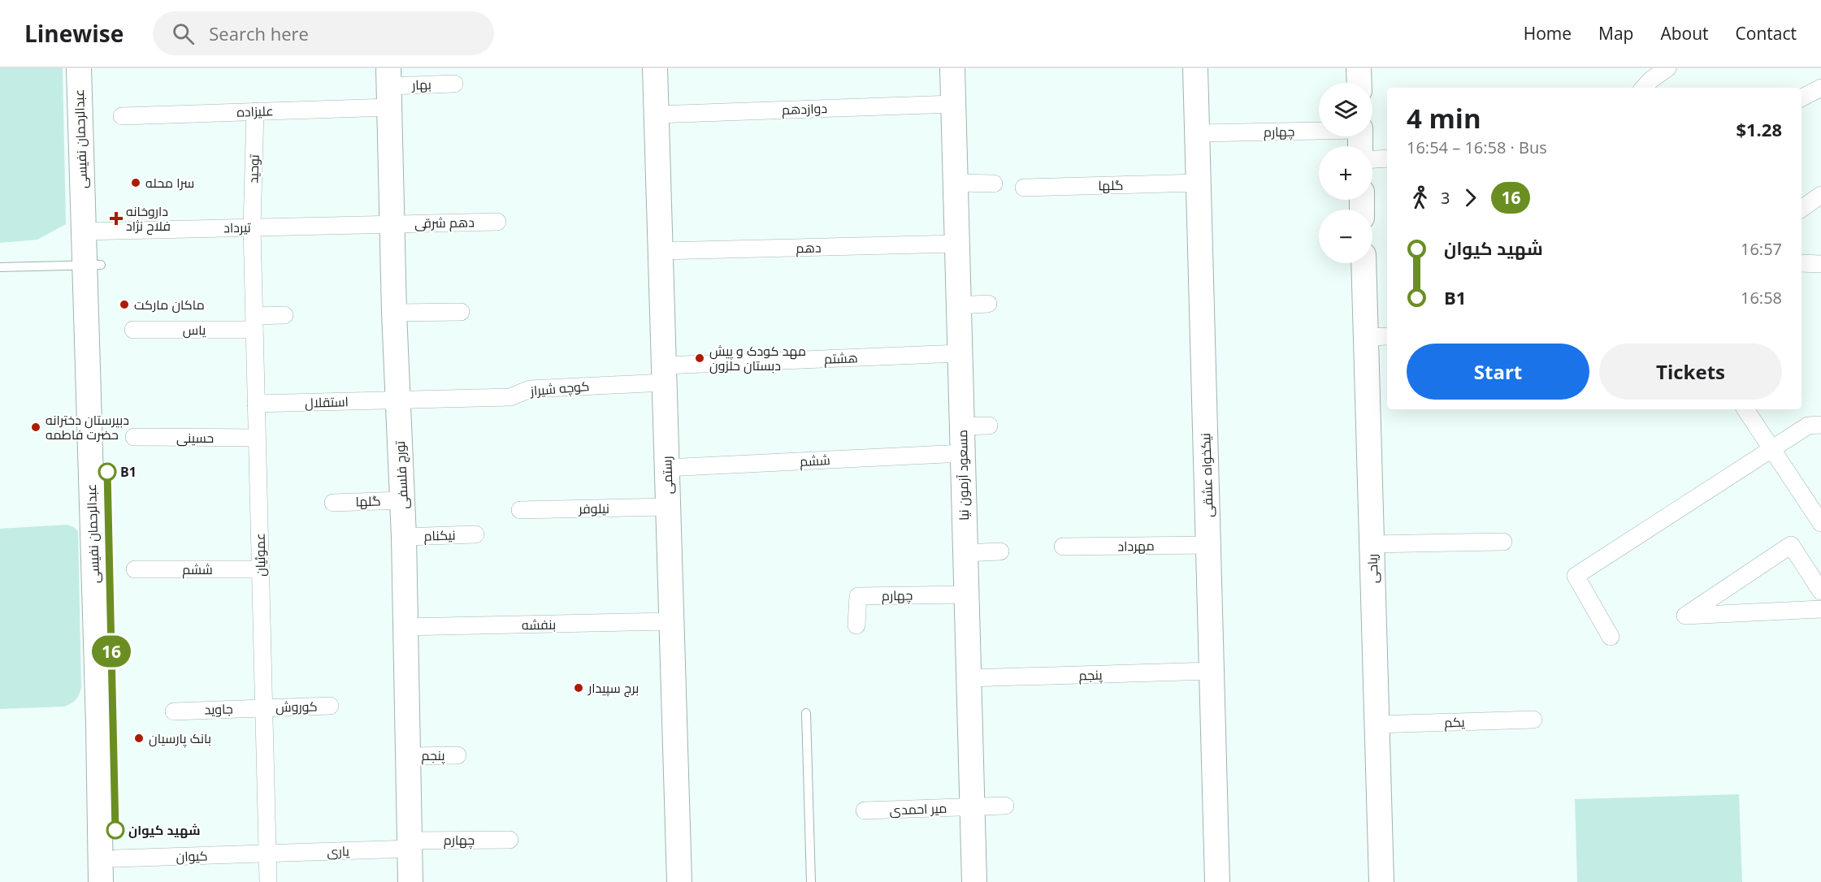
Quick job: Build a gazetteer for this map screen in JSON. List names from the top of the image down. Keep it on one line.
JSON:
{"streets":{"street":["بهار","دوازدهم","علیزاده","چهارم","عبدالرحمان نفیسی","توحید","گلها","دهم شرقی","تیرداد","دهم","یاس","هشتم","کوچه شیراز","استقلال","حسینی","ششم","تورج فلسفی","رستمی","مسعود آزمون نیا","نیکخواه عشقی","نیلوفر","نیکنام","مهرداد","عموئیان","ریاحی","بنفشه","پنجم","کوروش","جاوید","یکم","میر احمدی","یاری","کیوان"]},"crossings":[["بهار","علیزاده"],["بهار","تورج فلسفی"],["دوازدهم","رستمی"],["دوازدهم","مسعود آزمون نیا"],["علیزاده","توحید"],["علیزاده","تورج فلسفی"],["چهارم","تورج فلسفی"],["چهارم","مسعود آزمون نیا"],["چهارم","نیکخواه عشقی"],["چهارم","یاری"],["عبدالرحمان نفیسی","تیرداد"],["عبدالرحمان نفیسی","کیوان"],["توحید","تیرداد"],["توحید","عموئیان"],["گلها","تورج فلسفی"],["گلها","نیکخواه عشقی"],["دهم شرقی","تیرداد"],["دهم شرقی","تورج فلسفی"],["تیرداد","تورج فلسفی"],["تیرداد","عموئیان"],["دهم","رستمی"],["دهم","مسعود آزمون نیا"],["یاس","عموئیان"],["هشتم","کوچه شیراز"],["هشتم","رستمی"],["هشتم","مسعود آزمون نیا"],["کوچه شیراز","استقلال"],["کوچه شیراز","تورج فلسفی"],["کوچه شیراز","رستمی"],["استقلال","تورج فلسفی"],["استقلال","عموئیان"],["حسینی","عموئیان"],["ششم","رستمی"],["ششم","مسعود آزمون نیا"],["ششم","عموئیان"],["تورج فلسفی","نیکنام"],["تورج فلسفی","بنفشه"],["تورج فلسفی","پنجم"],["تورج فلسفی","یاری"],["رستمی","نیلوفر"],["رستمی","بنفشه"],["مسعود آزمون نیا","پنجم"],["مسعود آزمون نیا","میر احمدی"],["نیکخواه عشقی","مهرداد"],["نیکخواه عشقی","پنجم"],["عموئیان","کوروش"],["عموئیان","جاوید"],["عموئیان","یاری"],["عموئیان","کیوان"],["ریاحی","یکم"],["کوروش","جاوید"],["یاری","کیوان"]],"places":{"other":["سرا محله","ماکان مارکت","مهد کودک و پیش دبستان حلزون","دبیرستان دخترانه حضرت فاطمه","B1","برج سپیدار","بانک پارسیان","شهید کیوان"],"health":["داروخانه فلاح نژاد"]},"lines":["bus line 16"],"page":{"header":"Linewise","search":"Search here","nav":["Home","Map","About","Contact"],"on_map":"16","map_buttons":["+","−"],"heading":["4 min","16:54 – 16:58 · Bus","$1.28"],"legs":["3","16"],"list":[{"name":"شهید کیوان","value":"16:57"},{"name":"B1","value":"16:58"}],"buttons":["Start","Tickets"]}}
